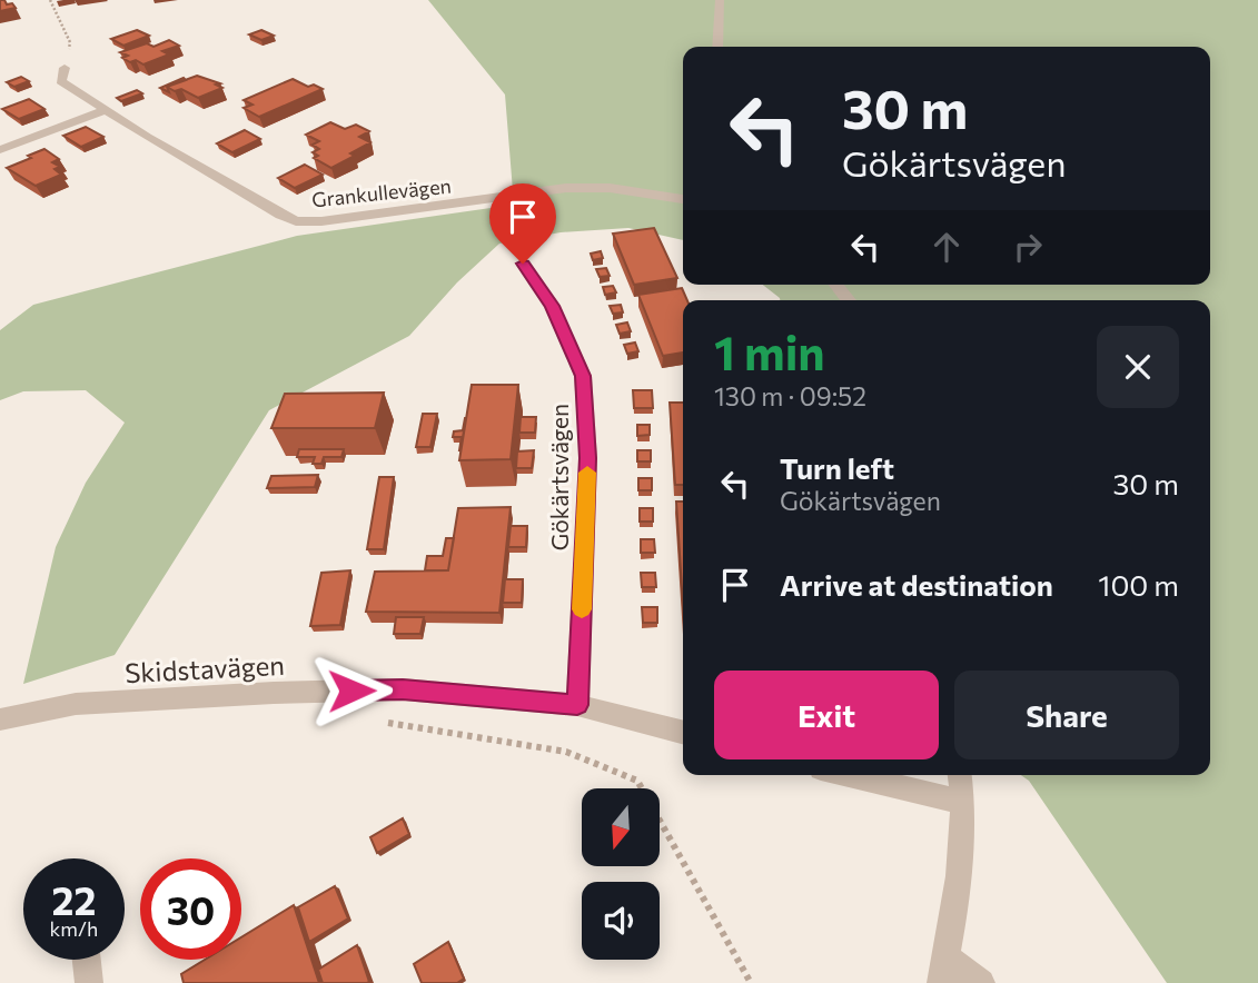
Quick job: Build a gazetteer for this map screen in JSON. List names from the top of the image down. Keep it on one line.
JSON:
{"streets":{"street":["Grankullevägen","Gökärtsvägen","Skidstavägen"]},"crossings":[["Gökärtsvägen","Skidstavägen"]],"north":"bottom","page":{"turn":["30 m","Gökärtsvägen"],"heading":["1 min","130 m · 09:52"],"list":[{"name":"Turn left","note":"Gökärtsvägen","value":"30 m"},{"name":"Arrive at destination","value":"100 m"}],"buttons":["Exit","Share"],"speed":"22 km/h","limit":"30"}}
